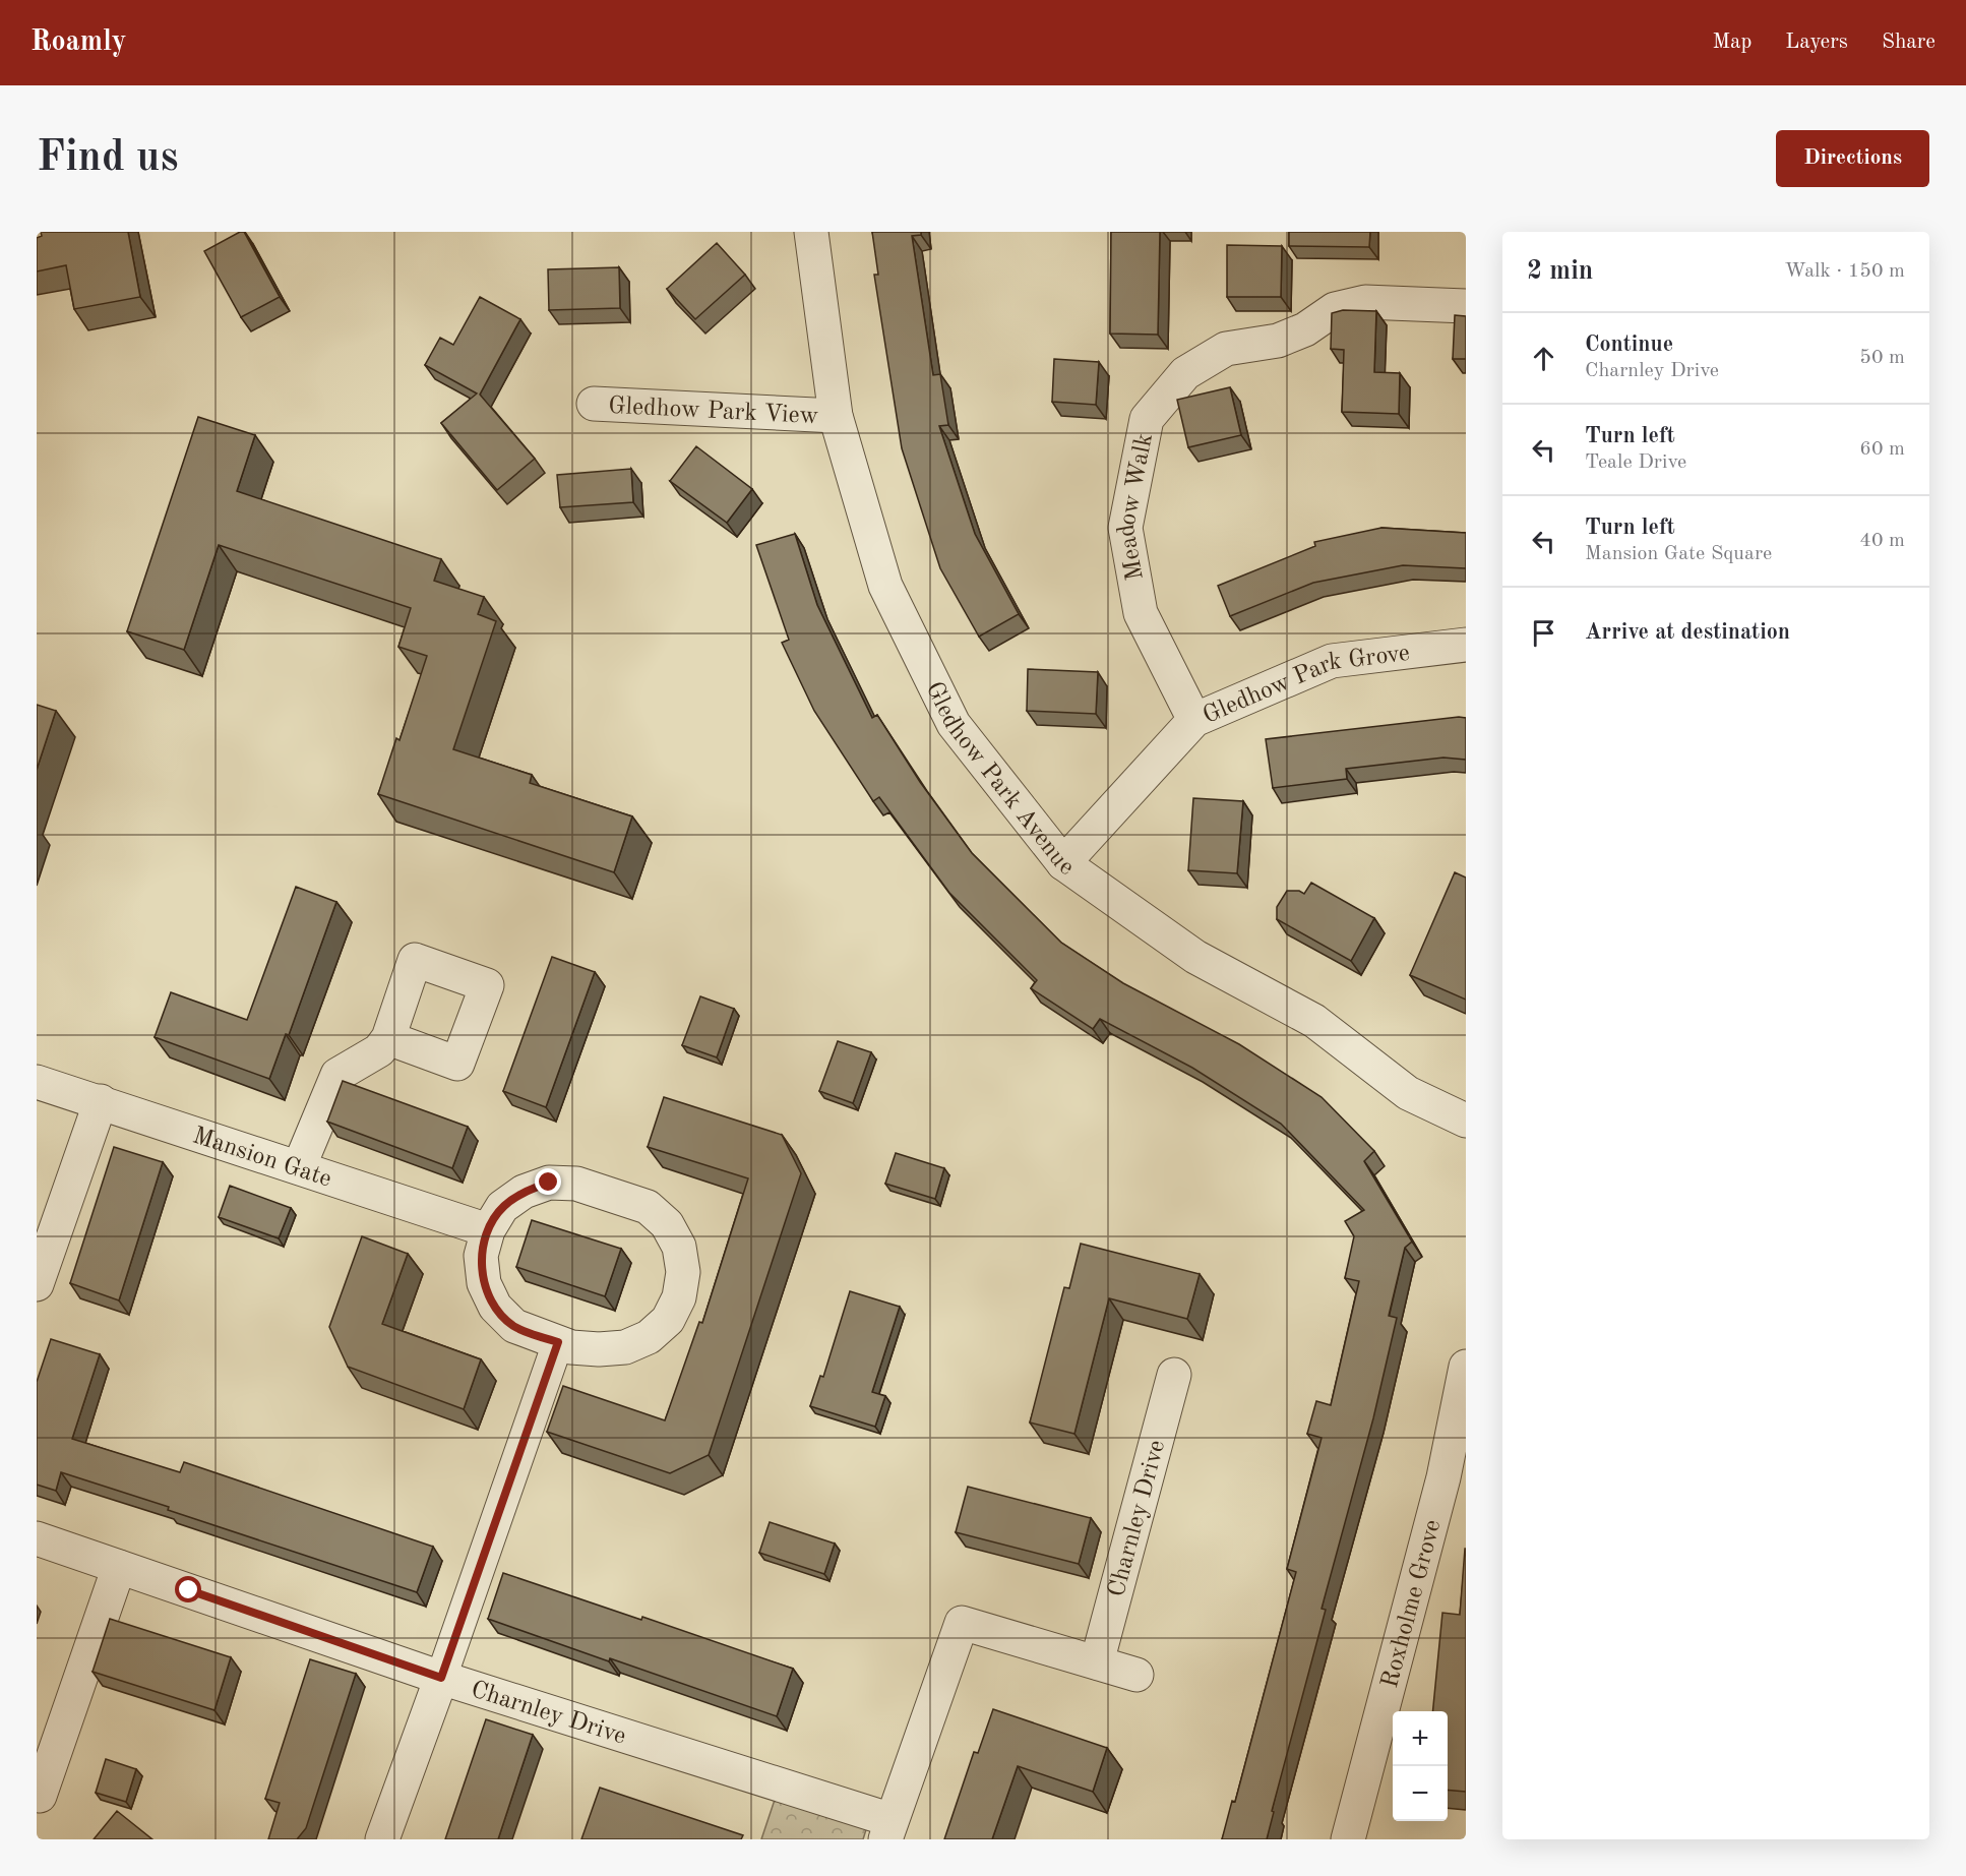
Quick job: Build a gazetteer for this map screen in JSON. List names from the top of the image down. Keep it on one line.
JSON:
{"streets":{"street":["Gledhow Park View","Meadow Walk","Gledhow Park Grove","Gledhow Park Avenue","Mansion Gate","Charnley Drive","Roxholme Grove"]},"crossings":[["Gledhow Park View","Gledhow Park Avenue"],["Meadow Walk","Gledhow Park Grove"],["Gledhow Park Grove","Gledhow Park Avenue"]],"page":{"header":"Roamly","nav":["Map","Layers","Share"],"buttons":"Directions","title":"Find us","heading":["2 min","Walk · 150 m"],"list":[["Continue","Charnley Drive","50 m"],["Turn left","Teale Drive","60 m"],["Turn left","Mansion Gate Square","40 m"],"Arrive at destination"],"map_buttons":["+","−"]}}
